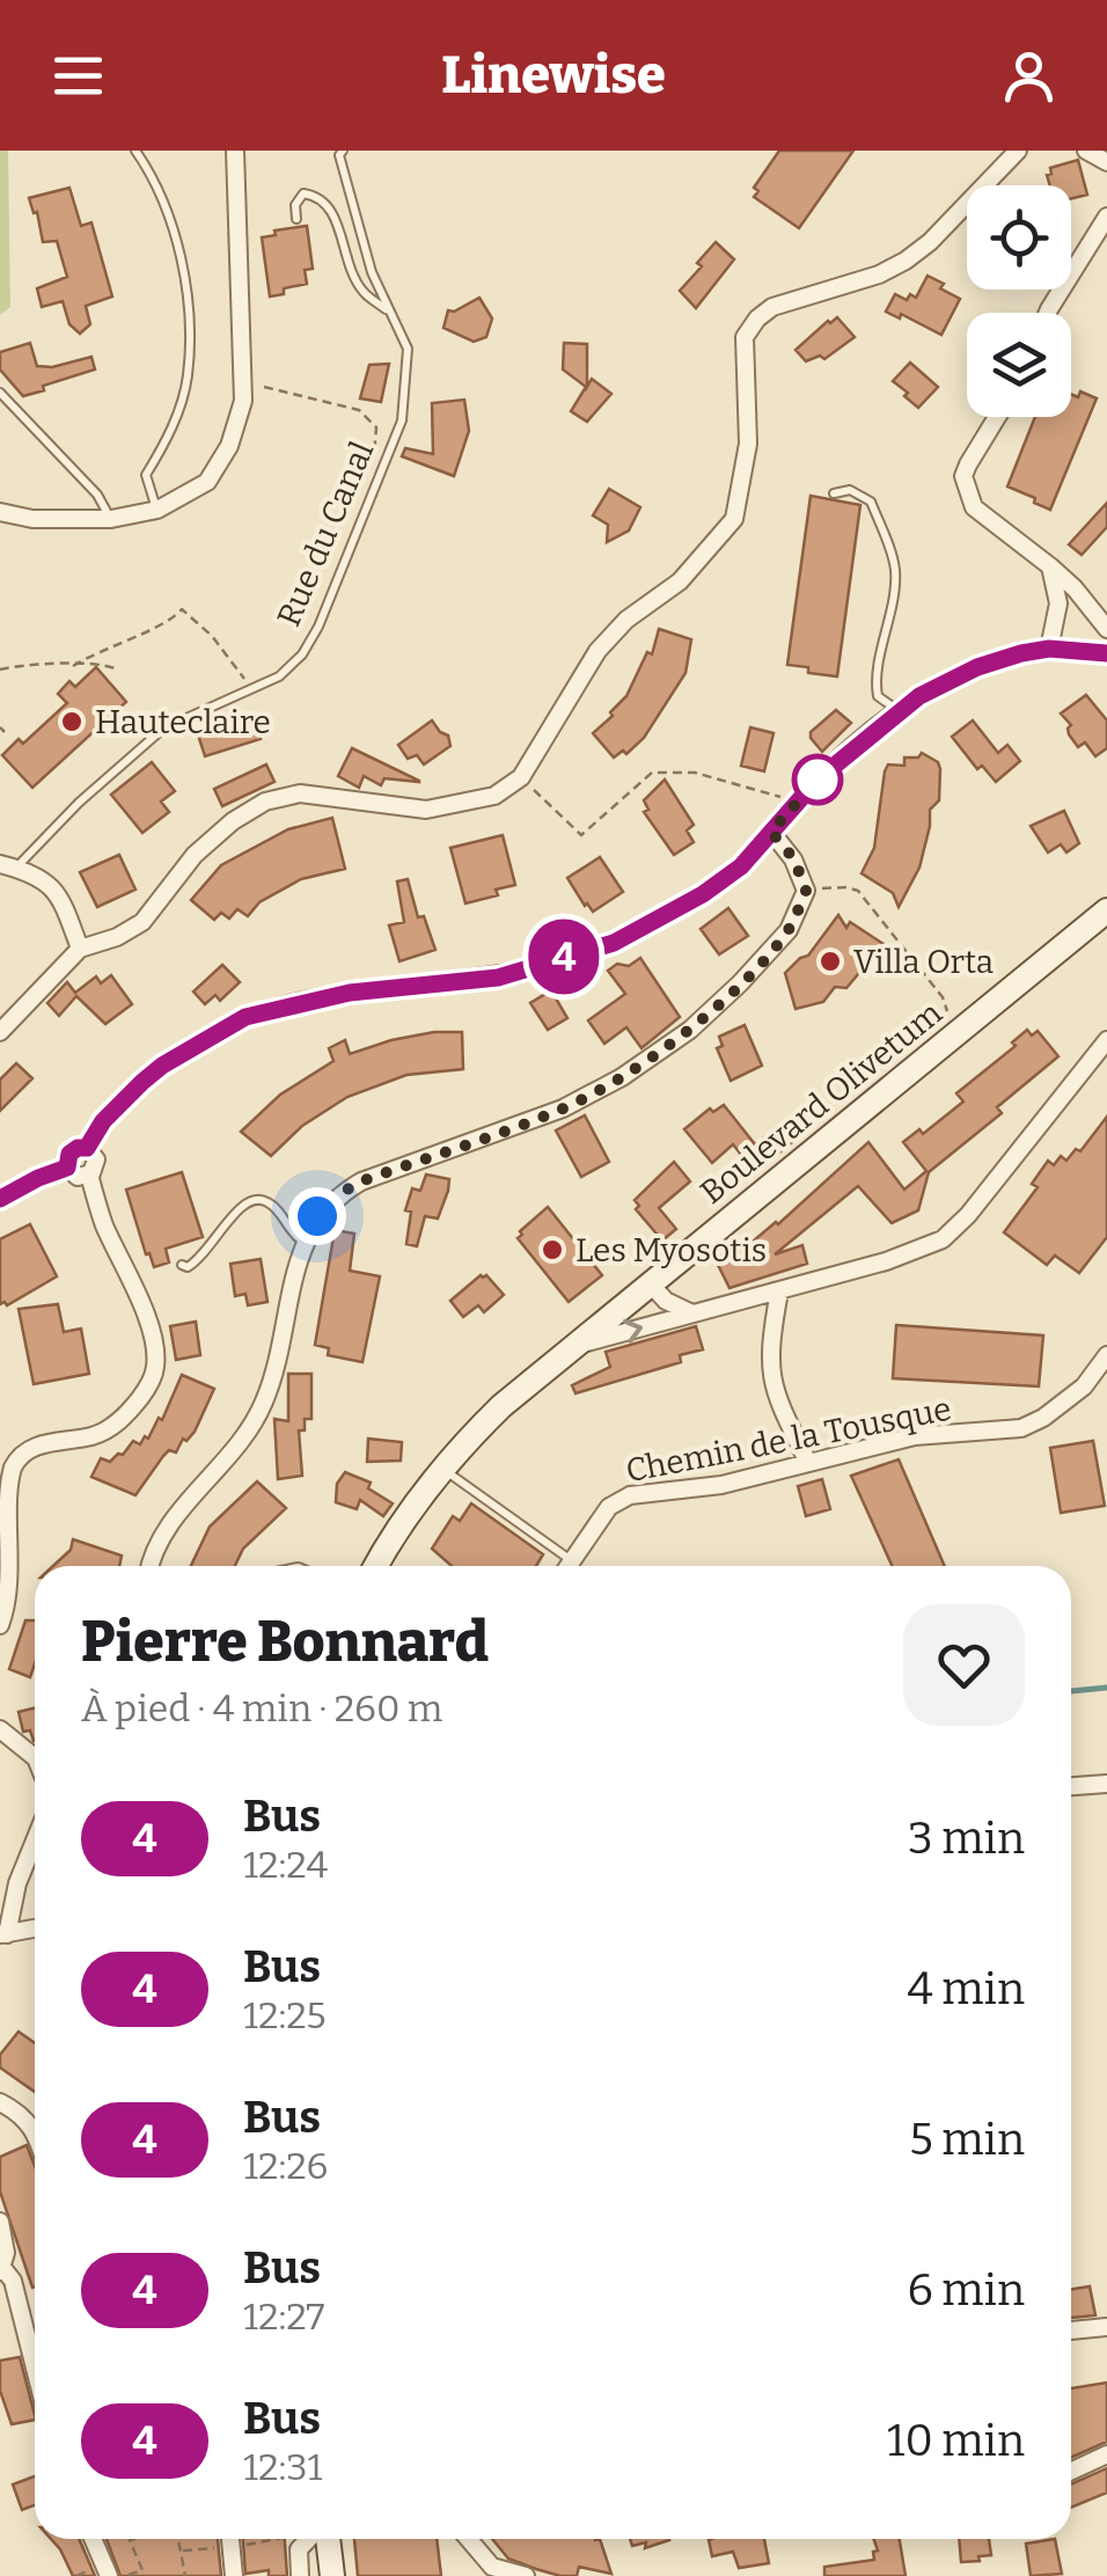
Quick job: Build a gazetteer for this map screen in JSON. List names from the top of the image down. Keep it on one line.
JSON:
{"streets":{"main road":["Boulevard Olivetum"],"street":["Chemin de la Tousque"],"lane":["Rue du Canal"]},"places":["Hauteclaire","Villa Orta","Les Myosotis"],"lines":["bus line 4"],"page":{"header":"Linewise","on_map":"4","heading":["Pierre Bonnard","À pied · 4 min · 260 m"],"list":[{"mark":"4","name":"Bus","note":"12:24","value":"3 min"},{"mark":"4","name":"Bus","note":"12:25","value":"4 min"},{"mark":"4","name":"Bus","note":"12:26","value":"5 min"},{"mark":"4","name":"Bus","note":"12:27","value":"6 min"},{"mark":"4","name":"Bus","note":"12:31","value":"10 min"}]}}
